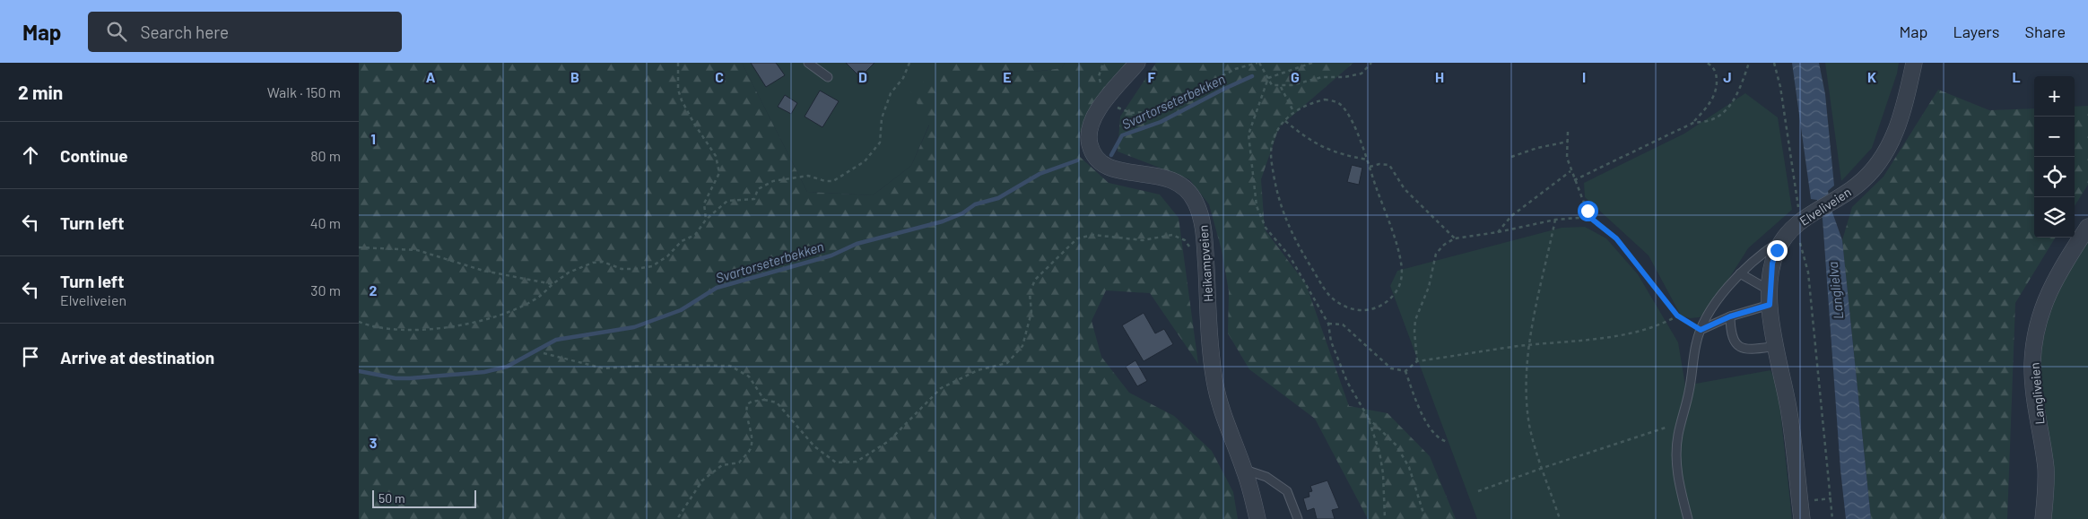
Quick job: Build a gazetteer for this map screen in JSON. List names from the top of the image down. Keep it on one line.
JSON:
{"streets":{"street":["Elveliveien","Heikampveien","Langliveien"]},"water":["Svartorseterbekken","Langlielva"],"scale_bar":"50 m","page":{"header":"Map","search":"Search here","nav":["Map","Layers","Share"],"heading":["2 min","Walk · 150 m"],"map_buttons":["+","−"],"list":[["Continue","80 m"],["Turn left","40 m"],["Turn left","Elveliveien","30 m"],"Arrive at destination"],"scale":"50 m"},"grid":{"columns":["A","B","C","D","E","F","G","H","I","J","K","L"],"rows":["1","2","3"]}}
